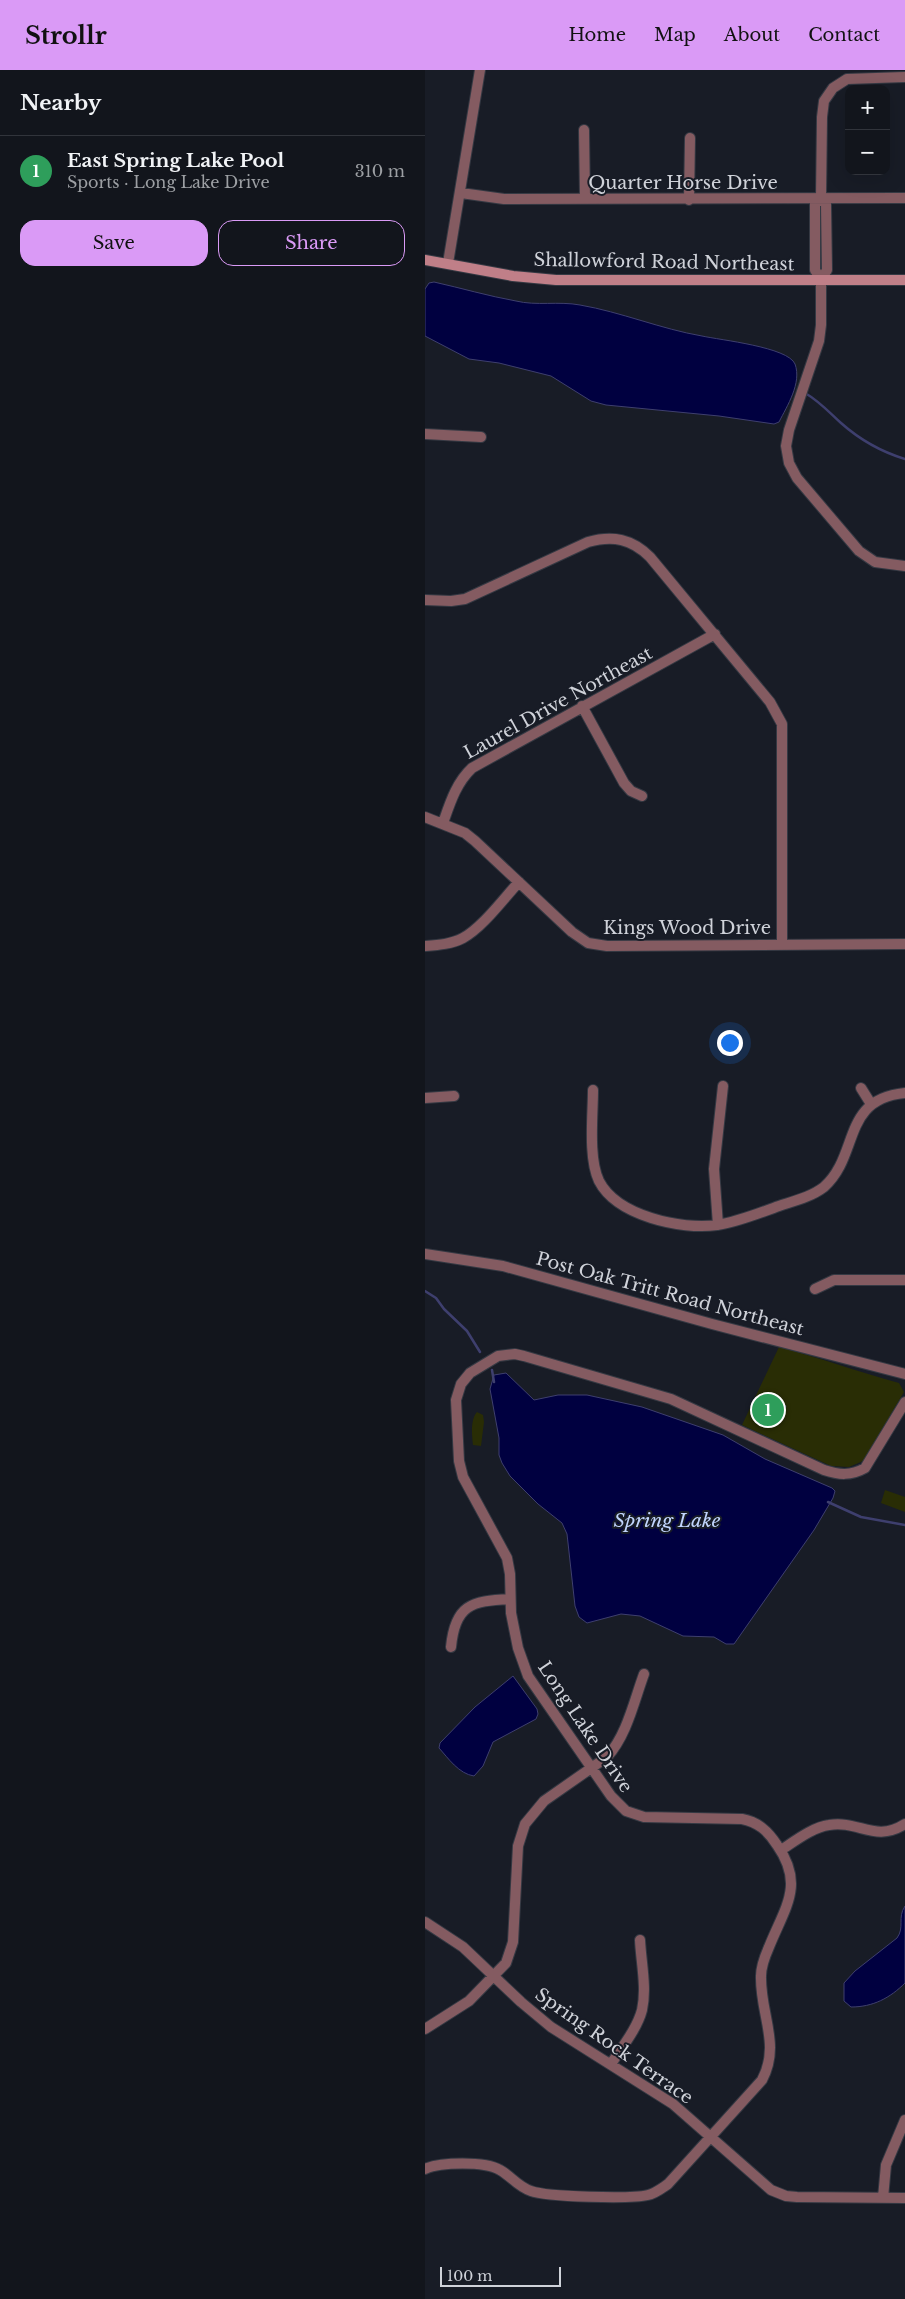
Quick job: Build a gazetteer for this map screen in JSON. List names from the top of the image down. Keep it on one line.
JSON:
{"streets":{"main road":["Shallowford Road Northeast"],"street":["Quarter Horse Drive","Laurel Drive Northeast","Kings Wood Drive","Post Oak Tritt Road Northeast","Long Lake Drive","Spring Rock Terrace"]},"crossings":[["Laurel Drive Northeast","Kings Wood Drive"],["Long Lake Drive","Spring Rock Terrace"]],"water":["Spring Lake"],"scale_bar":"100 m","page":{"header":"Strollr","nav":["Home","Map","About","Contact"],"heading":"Nearby","map_buttons":["+","−"],"list":[{"mark":"1","name":"East Spring Lake Pool","note":"Sports · Long Lake Drive","value":"310 m"}],"buttons":["Save","Share"],"pins":"1","scale":"100 m"}}
